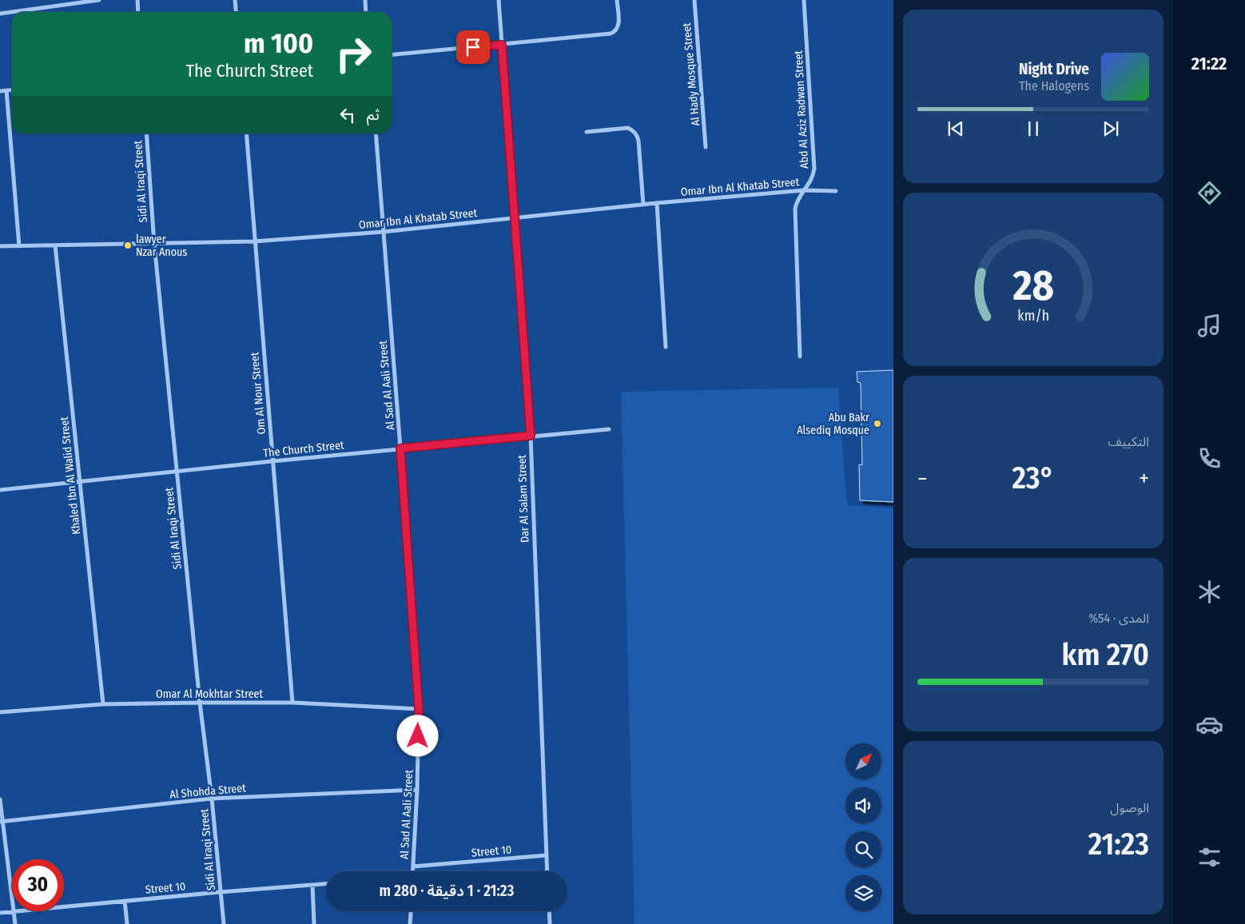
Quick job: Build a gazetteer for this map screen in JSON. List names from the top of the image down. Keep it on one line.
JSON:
{"streets":{"street":["Al Hady Mosque Street","Abd Al Aziz Radwan Street","Sidi Al Iraqi Street","Omar Ibn Al Khatab Street","Al Sad Al Aali Street","Om Al Nour Street","The Church Street","Khaled Ibn Al Walid Street","Dar Al Salam Street","Omar Al Mokhtar Street","Al Shohda Street","Street 10"]},"crossings":[["Abd Al Aziz Radwan Street","Omar Ibn Al Khatab Street"],["Sidi Al Iraqi Street","Omar Ibn Al Khatab Street"],["Sidi Al Iraqi Street","The Church Street"],["Sidi Al Iraqi Street","Omar Al Mokhtar Street"],["Sidi Al Iraqi Street","Al Shohda Street"],["Sidi Al Iraqi Street","Street 10"],["Omar Ibn Al Khatab Street","Al Sad Al Aali Street"],["Omar Ibn Al Khatab Street","Om Al Nour Street"],["Omar Ibn Al Khatab Street","Khaled Ibn Al Walid Street"],["Omar Ibn Al Khatab Street","Dar Al Salam Street"],["Al Sad Al Aali Street","The Church Street"],["Al Sad Al Aali Street","Omar Al Mokhtar Street"],["Al Sad Al Aali Street","Al Shohda Street"],["Al Sad Al Aali Street","Street 10"],["Om Al Nour Street","The Church Street"],["Om Al Nour Street","Omar Al Mokhtar Street"],["The Church Street","Khaled Ibn Al Walid Street"],["The Church Street","Dar Al Salam Street"],["Khaled Ibn Al Walid Street","Omar Al Mokhtar Street"],["Dar Al Salam Street","Street 10"]],"places":["lawyer Nzar Anous","Abu Bakr Alsediq Mosque"],"north":"top right","page":{"tabs":"21:22","turn":["100 m","The Church Street"],"song":["Night Drive","The Halogens"],"then":"ثم","tile":["التكييف",["المدى · 54%","270 km"],["الوصول","21:23"]],"heat":["−","23°","+"],"limit":"30","trip":"21:23 · 1 دقيقة · 280 m","gauge":["28","km/h"]}}
